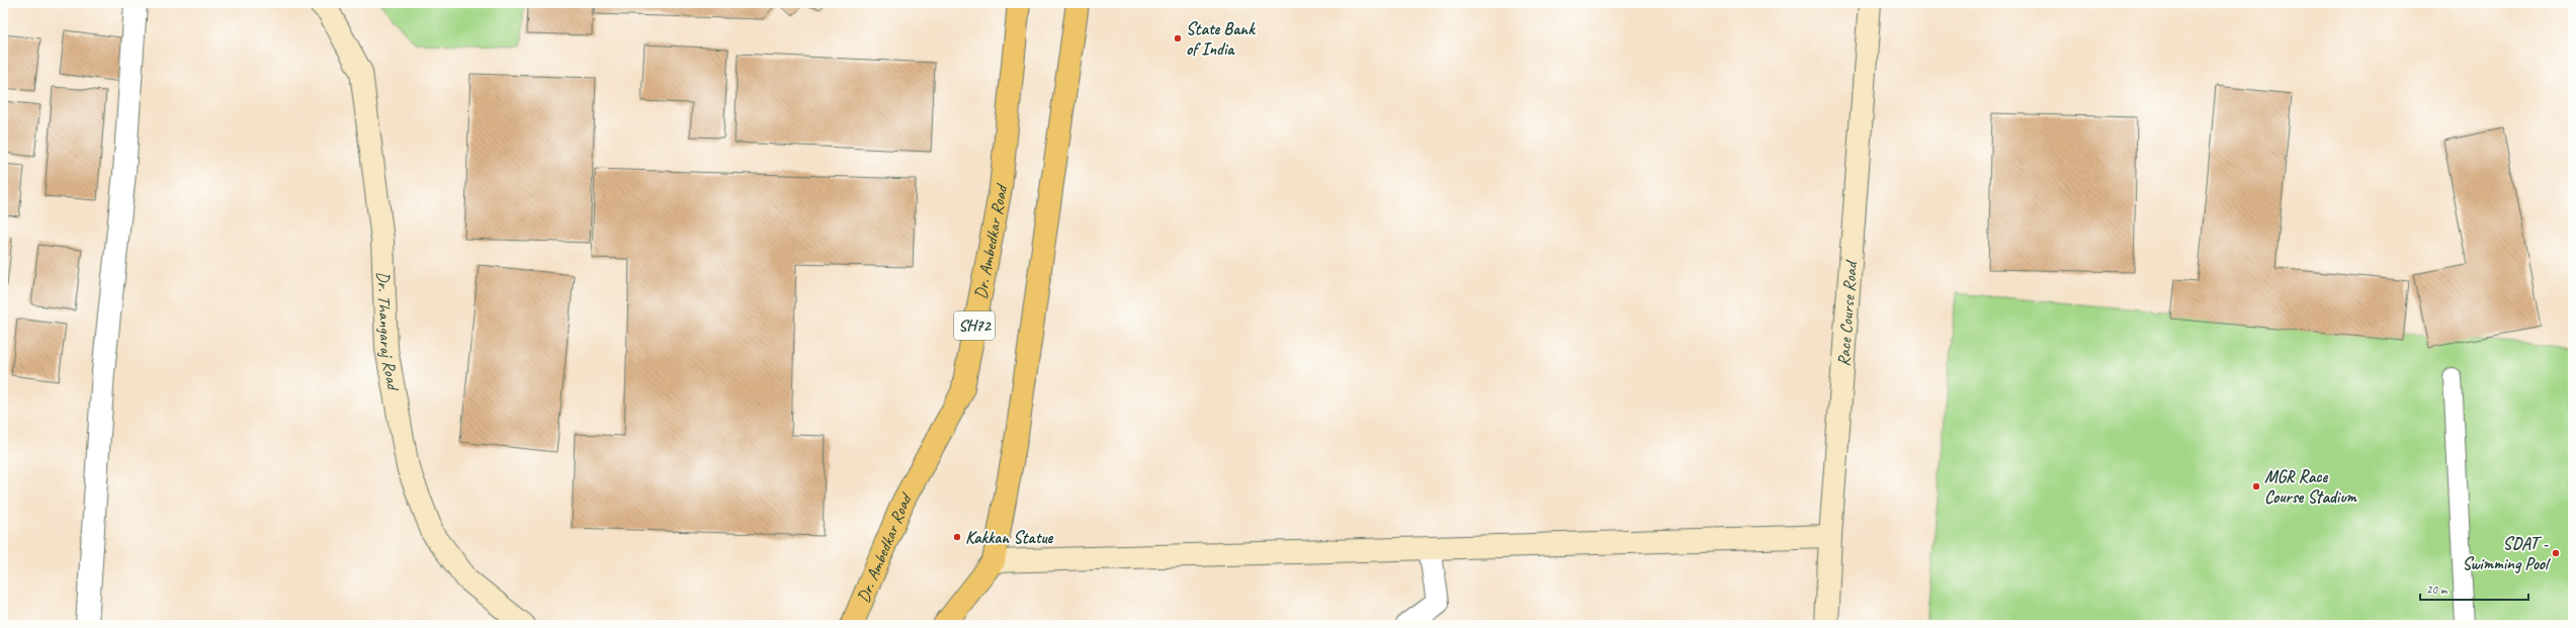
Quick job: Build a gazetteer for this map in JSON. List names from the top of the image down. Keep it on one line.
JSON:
{"streets":{"main road":["Dr. Ambedkar Road","SH72"],"street":["Race Course Road","Dr. Thangaraj Road"]},"places":["State Bank of India","MGR Race Course Stadium","Kakkan Statue","SDAT - Swimming Pool"],"scale_bar":"20 m"}
